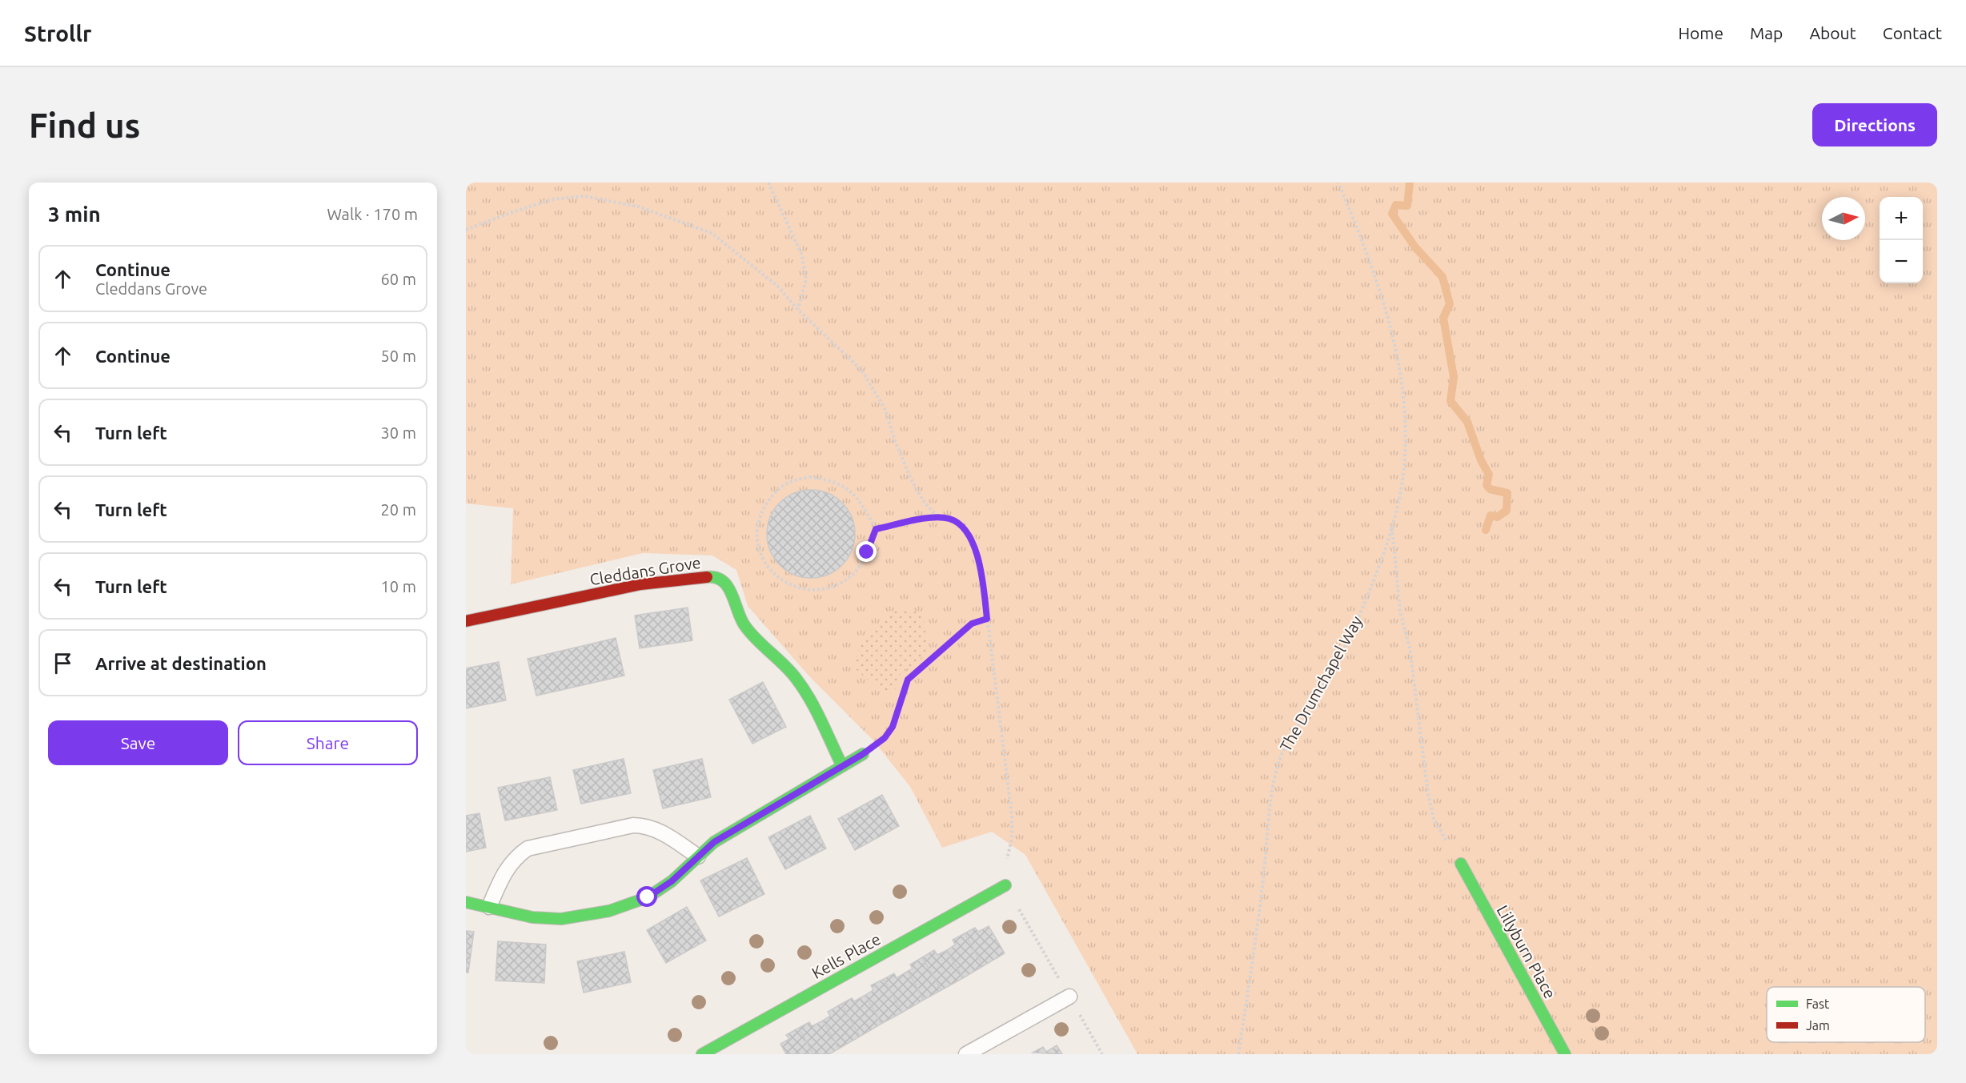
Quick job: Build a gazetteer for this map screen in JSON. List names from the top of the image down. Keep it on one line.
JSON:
{"streets":{"street":["Cleddans Grove","Lillyburn Place","Kells Place"],"path":["The Drumchapel Way"]},"legend":["Fast","Jam"],"north":"right","page":{"header":"Strollr","nav":["Home","Map","About","Contact"],"buttons":["Directions",["Save","Share"]],"title":"Find us","heading":["3 min","Walk · 170 m"],"map_buttons":["+","−"],"list":[["Continue","Cleddans Grove","60 m"],["Continue","50 m"],["Turn left","30 m"],["Turn left","20 m"],["Turn left","10 m"],"Arrive at destination"]}}
